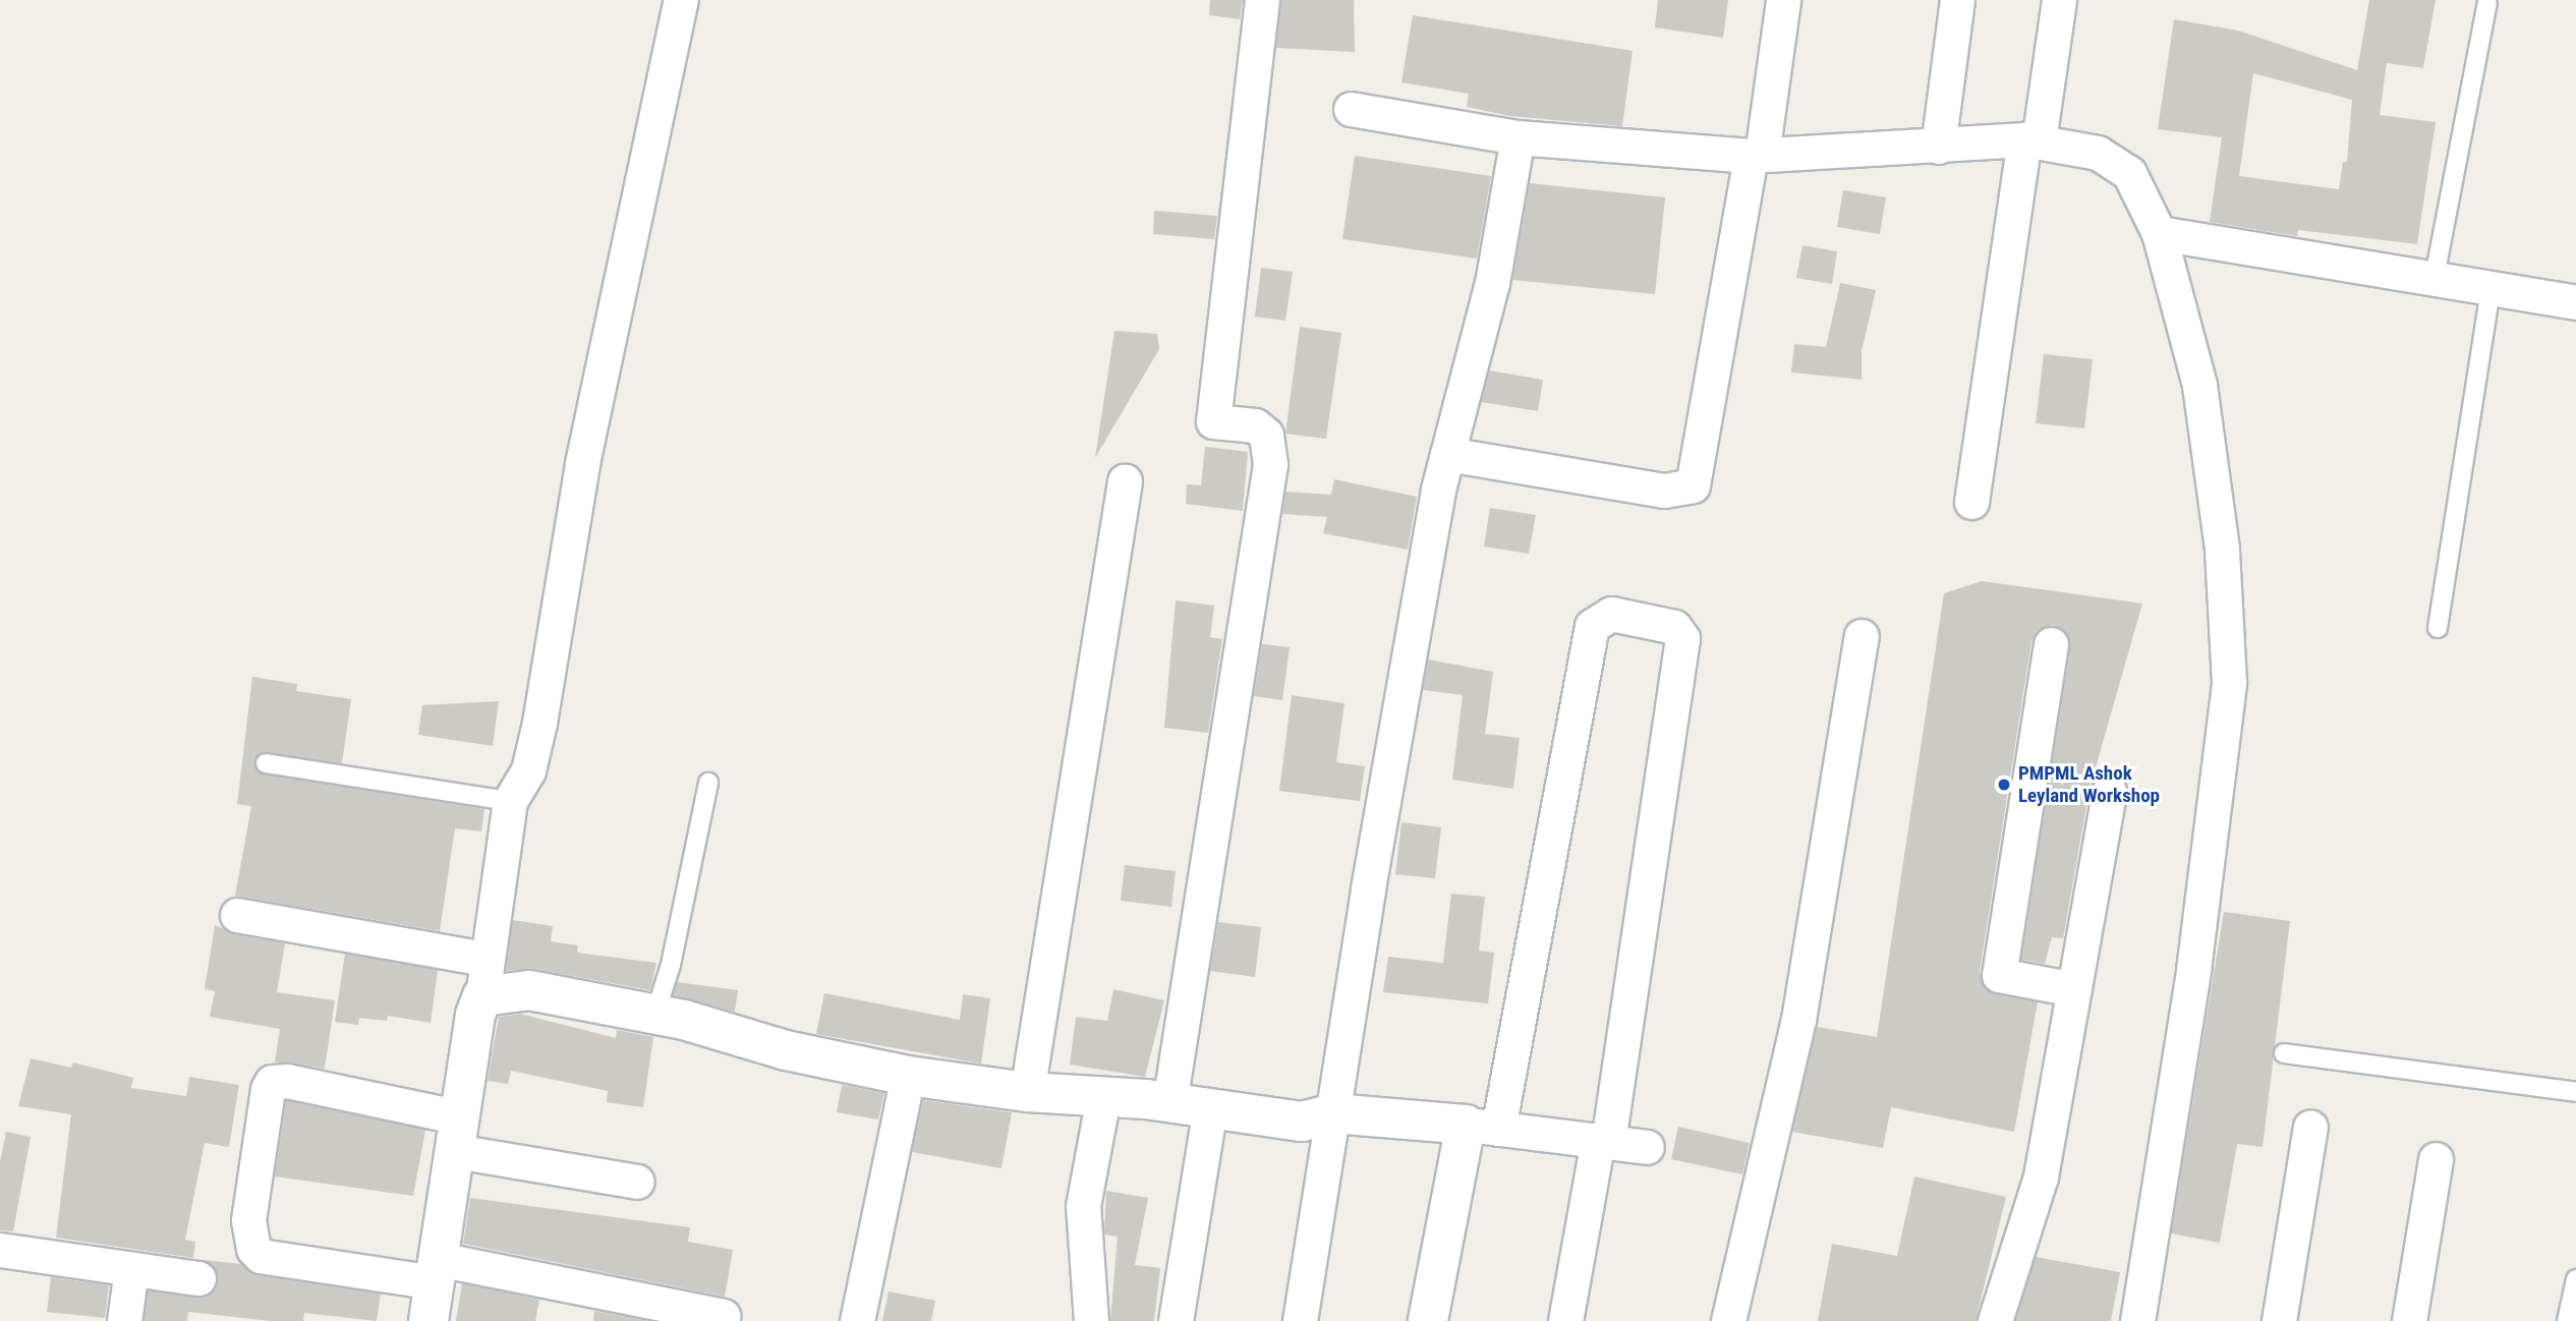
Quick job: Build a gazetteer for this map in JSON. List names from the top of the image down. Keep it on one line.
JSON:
{"places":["PMPML Ashok Leyland Workshop"]}
